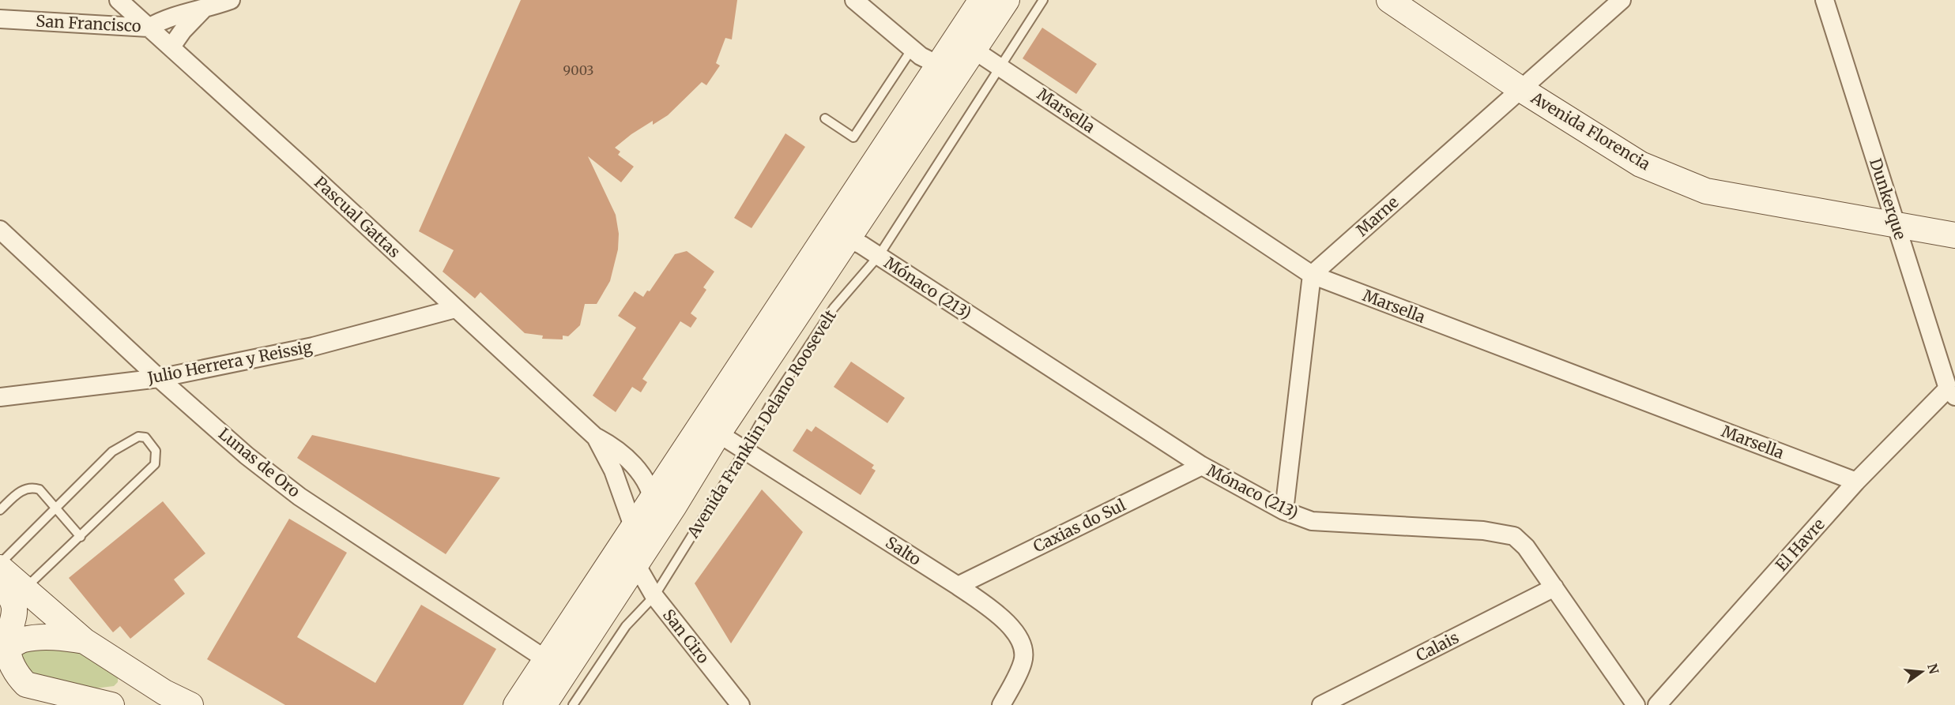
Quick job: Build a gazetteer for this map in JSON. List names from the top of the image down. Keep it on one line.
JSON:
{"streets":{"main road":["Avenida Florencia","Avenida Franklin Delano Roosevelt"],"street":["San Francisco","Marsella","Dunkerque","Marne","Pascual Gattas","Mónaco (213)","Julio Herrera y Reissig","Lunas de Oro","Caxias do Sul","El Havre","Salto","San Ciro","Calais"]},"crossings":[["San Francisco","Pascual Gattas"],["Marsella","Marne"],["Marsella","Avenida Franklin Delano Roosevelt"],["Marsella","El Havre"],["Avenida Florencia","Dunkerque"],["Avenida Florencia","Marne"],["Dunkerque","El Havre"],["Pascual Gattas","Julio Herrera y Reissig"],["Pascual Gattas","Avenida Franklin Delano Roosevelt"],["Mónaco (213)","Avenida Franklin Delano Roosevelt"],["Mónaco (213)","Caxias do Sul"],["Mónaco (213)","Calais"],["Julio Herrera y Reissig","Lunas de Oro"],["Avenida Franklin Delano Roosevelt","Lunas de Oro"],["Avenida Franklin Delano Roosevelt","Salto"],["Avenida Franklin Delano Roosevelt","San Ciro"],["Caxias do Sul","Salto"]],"house_numbers":["9003"],"north":"right"}
